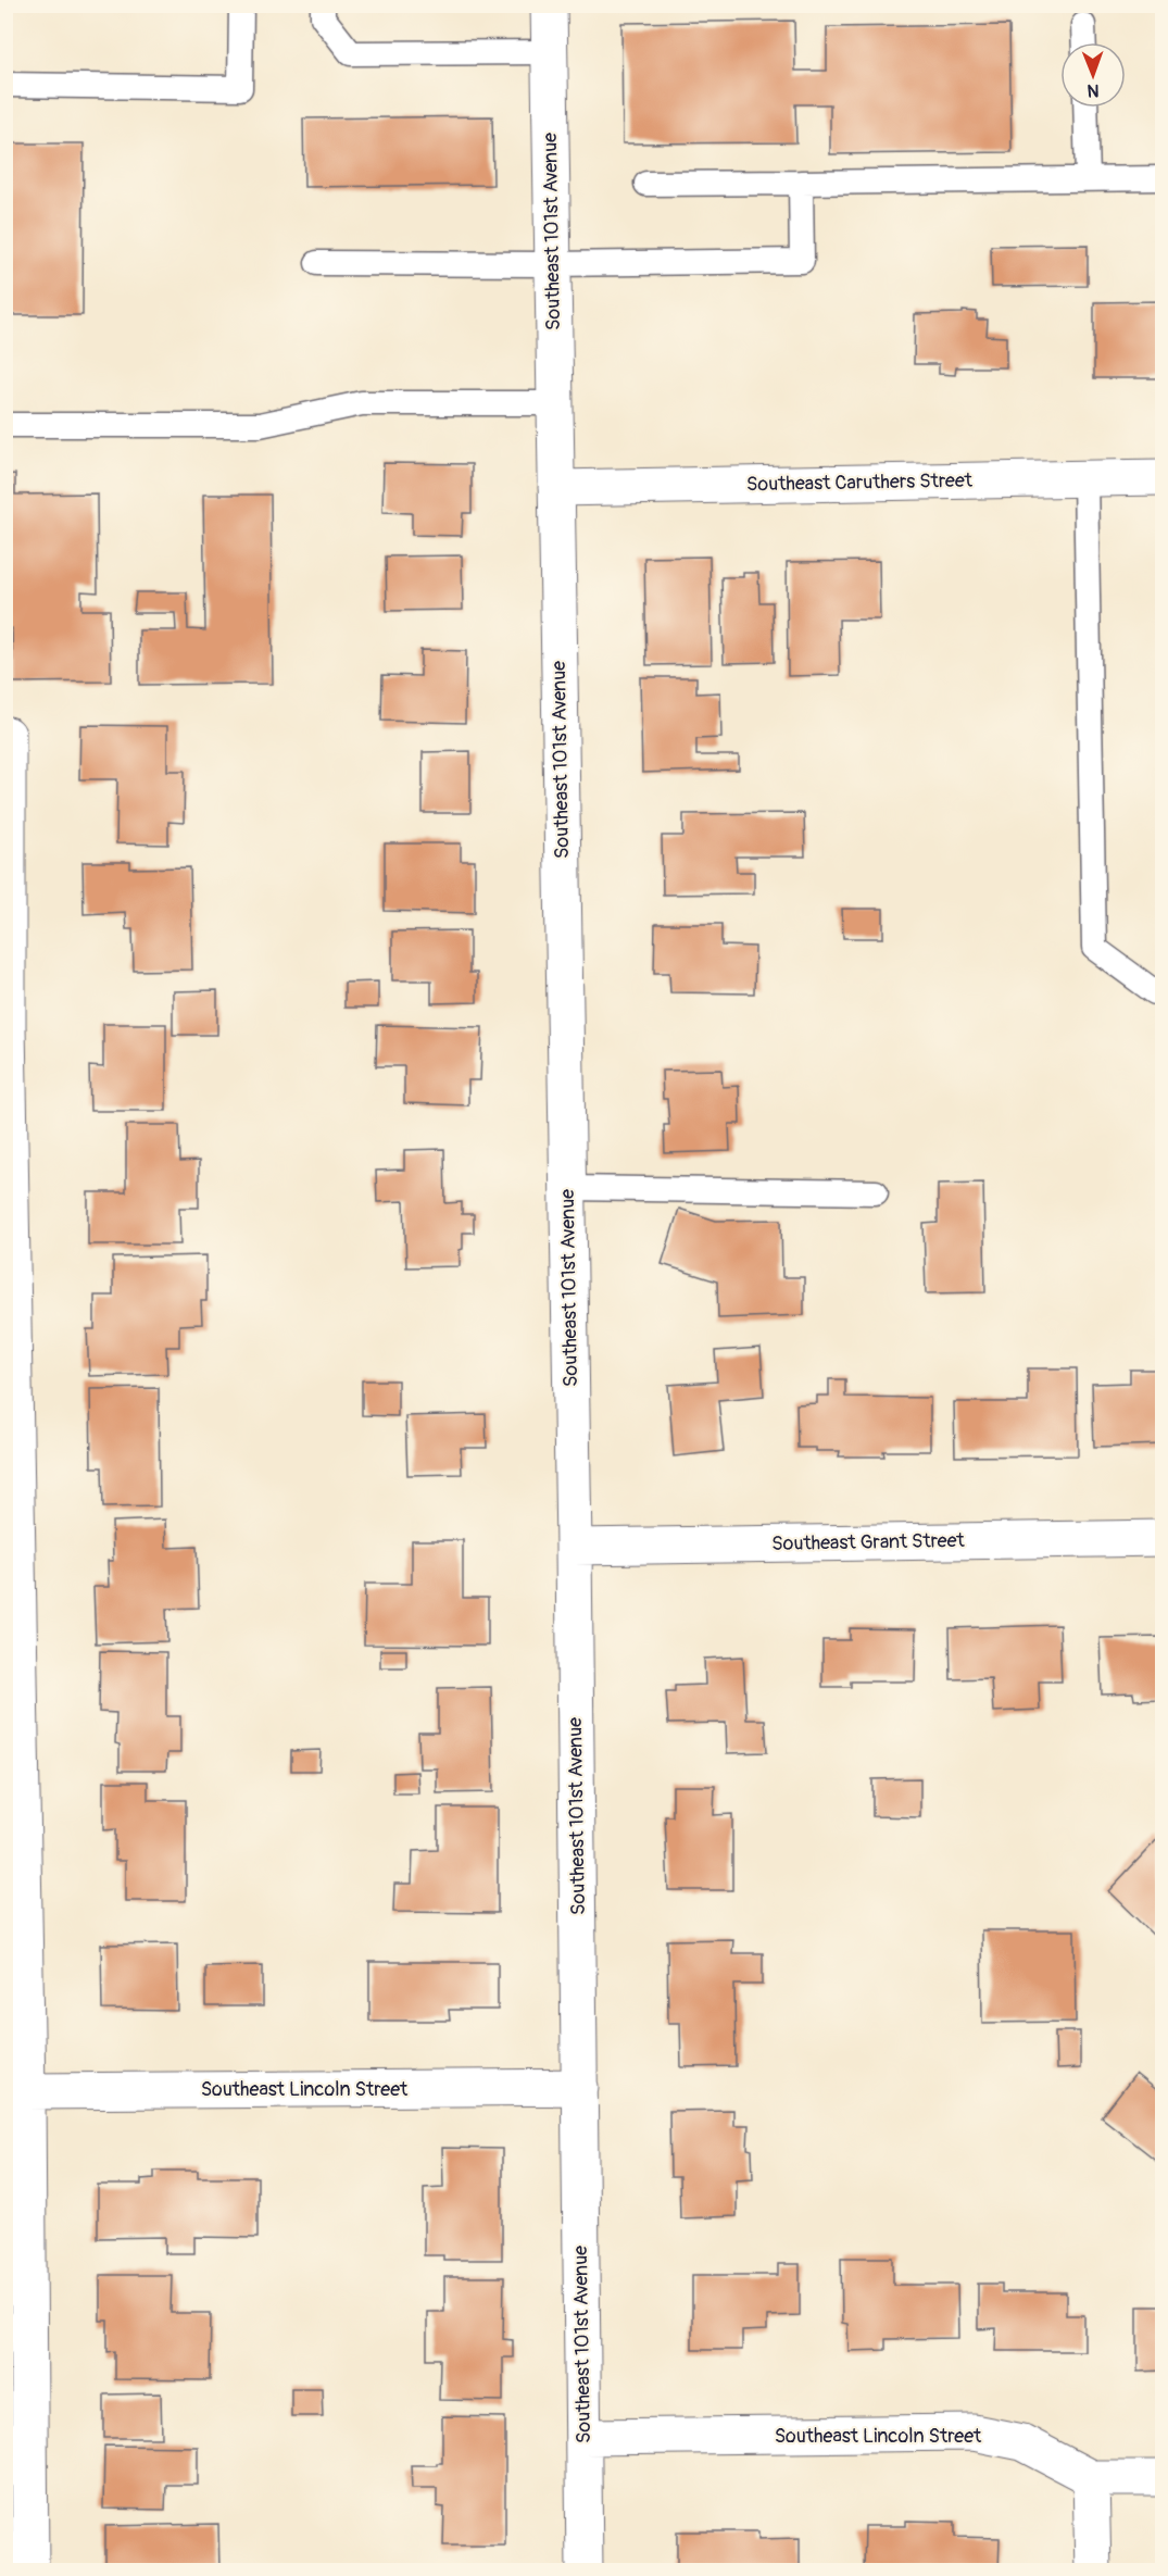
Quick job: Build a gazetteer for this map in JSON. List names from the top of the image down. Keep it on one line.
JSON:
{"streets":{"street":["Southeast 101st Avenue","Southeast Caruthers Street","Southeast Grant Street","Southeast Lincoln Street"]},"crossings":[["Southeast 101st Avenue","Southeast Caruthers Street"],["Southeast 101st Avenue","Southeast Grant Street"],["Southeast 101st Avenue","Southeast Lincoln Street"]],"north":"bottom"}
